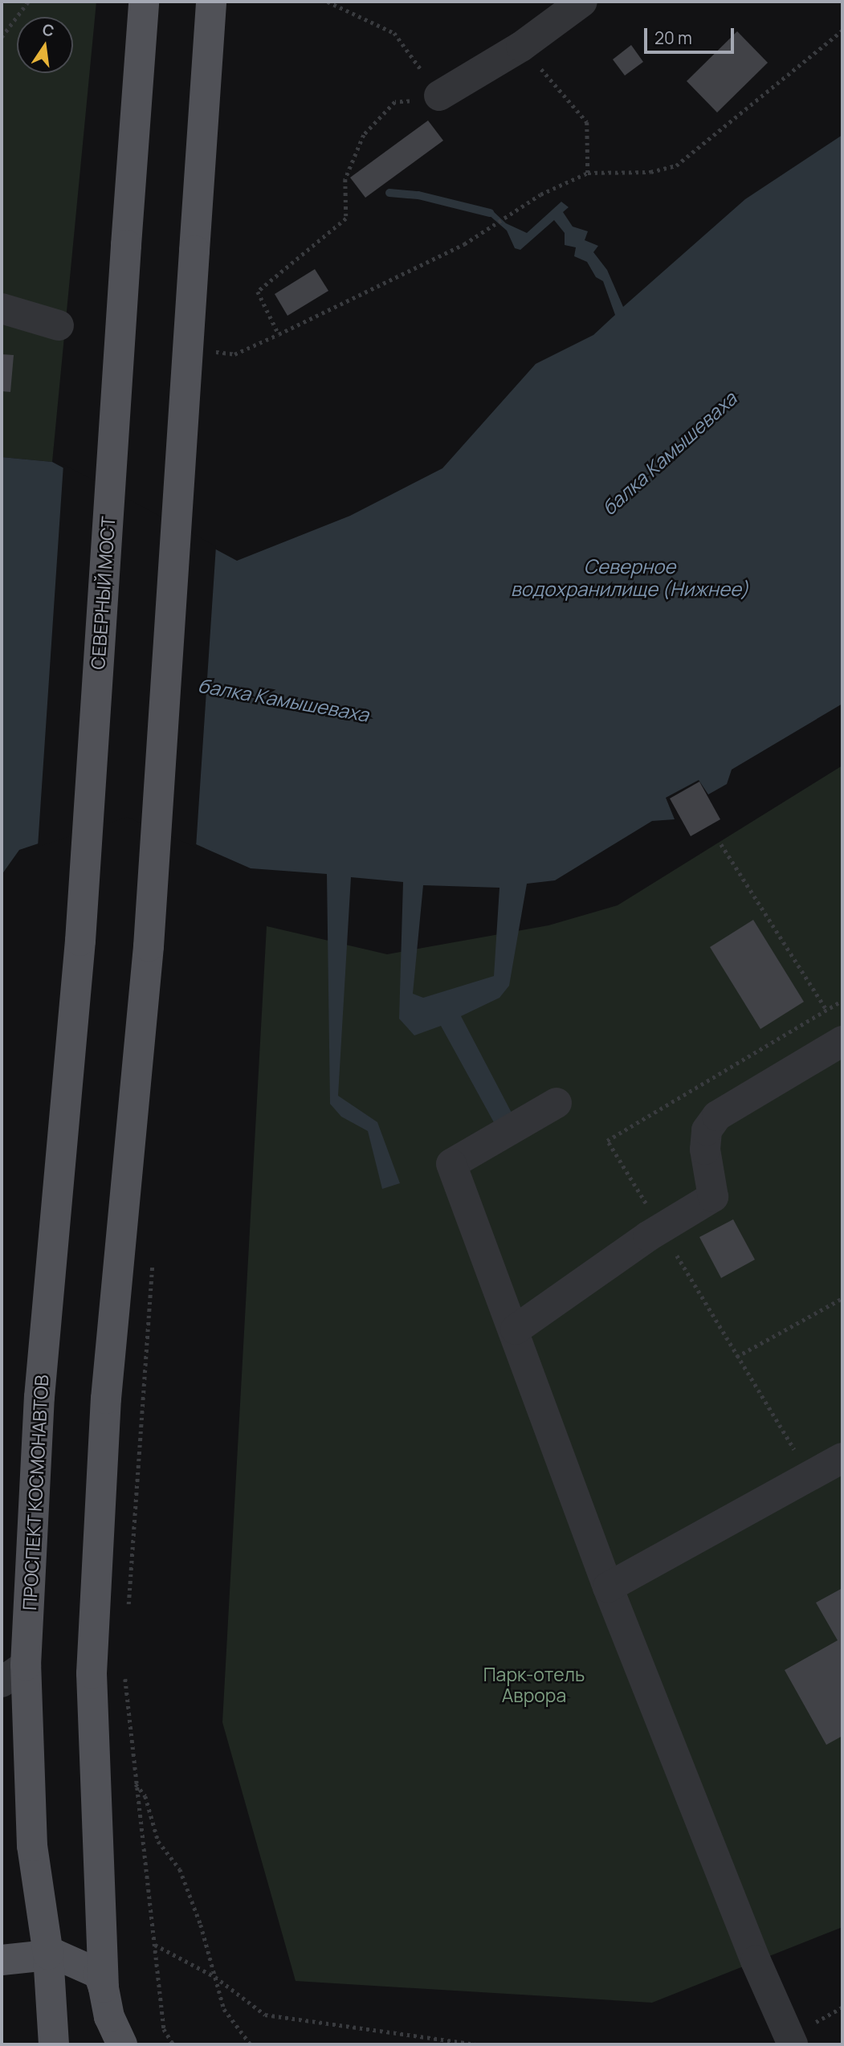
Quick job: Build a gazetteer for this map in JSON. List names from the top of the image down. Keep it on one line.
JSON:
{"streets":{"main road":["СЕВЕРНЫЙ МОСТ","ПРОСПЕКТ КОСМОНАВТОВ"]},"crossings":[["СЕВЕРНЫЙ МОСТ","ПРОСПЕКТ КОСМОНАВТОВ"]],"water":["балка Камышеваха","Северное водохранилище (Нижнее)"],"parks":["Парк-отель Аврора"],"scale_bar":"20 m","north":"top"}
